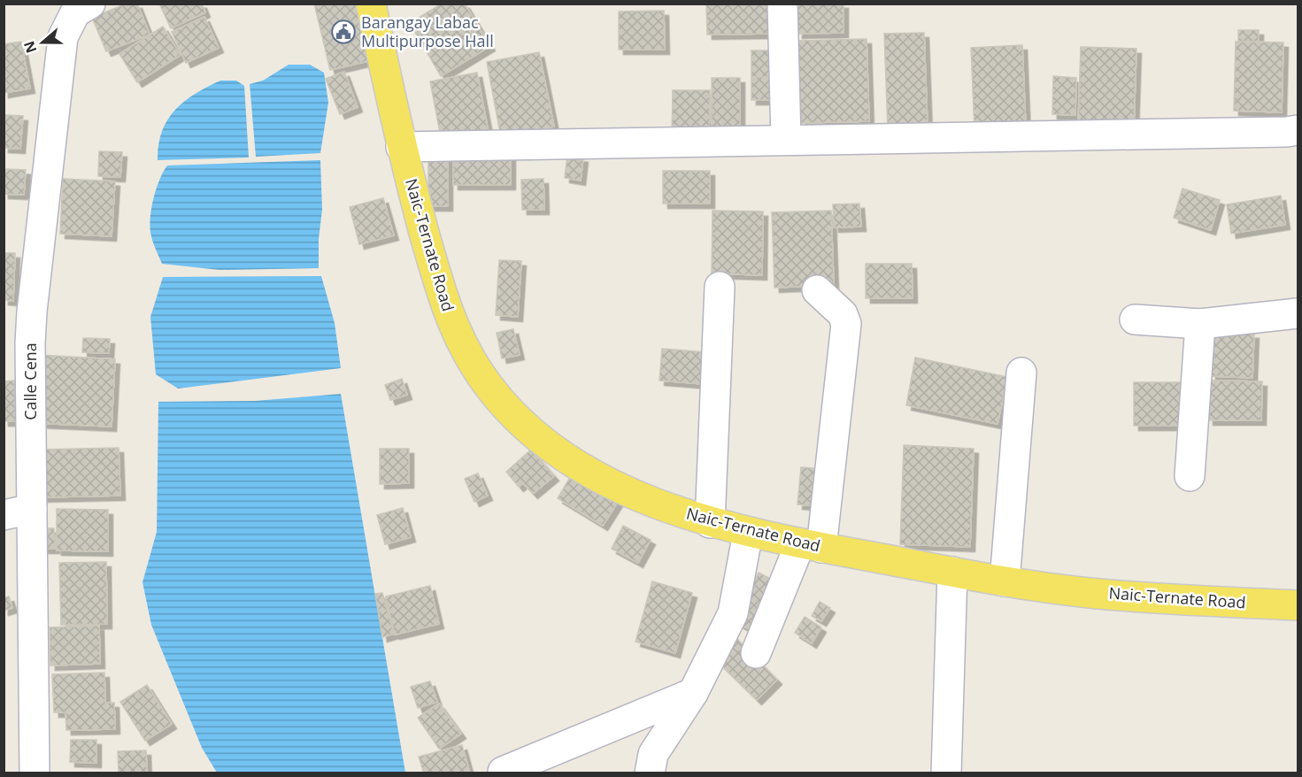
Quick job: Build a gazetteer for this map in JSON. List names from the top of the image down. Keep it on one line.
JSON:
{"streets":{"main road":["Naic-Ternate Road"],"street":["Calle Cena"]},"places":{"public building":["Barangay Labac Multipurpose Hall"]},"north":"left"}
